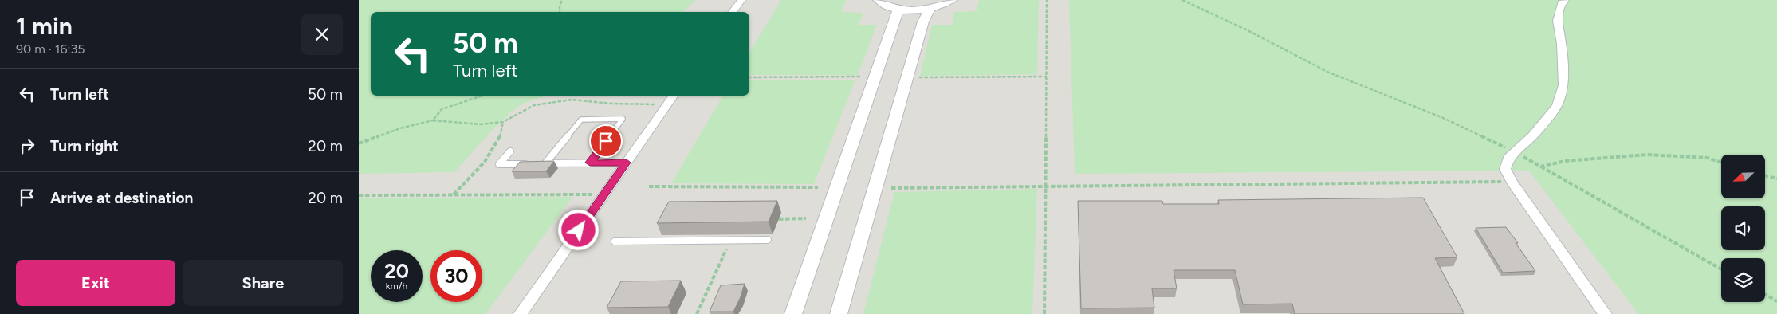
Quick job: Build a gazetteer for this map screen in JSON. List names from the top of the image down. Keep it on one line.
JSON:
{"north":"bottom left","page":{"heading":["1 min","90 m · 16:35"],"turn":["50 m","Turn left"],"list":[{"name":"Turn left","value":"50 m"},{"name":"Turn right","value":"20 m"},{"name":"Arrive at destination","value":"20 m"}],"speed":"20 km/h","limit":"30","buttons":["Exit","Share"]}}
